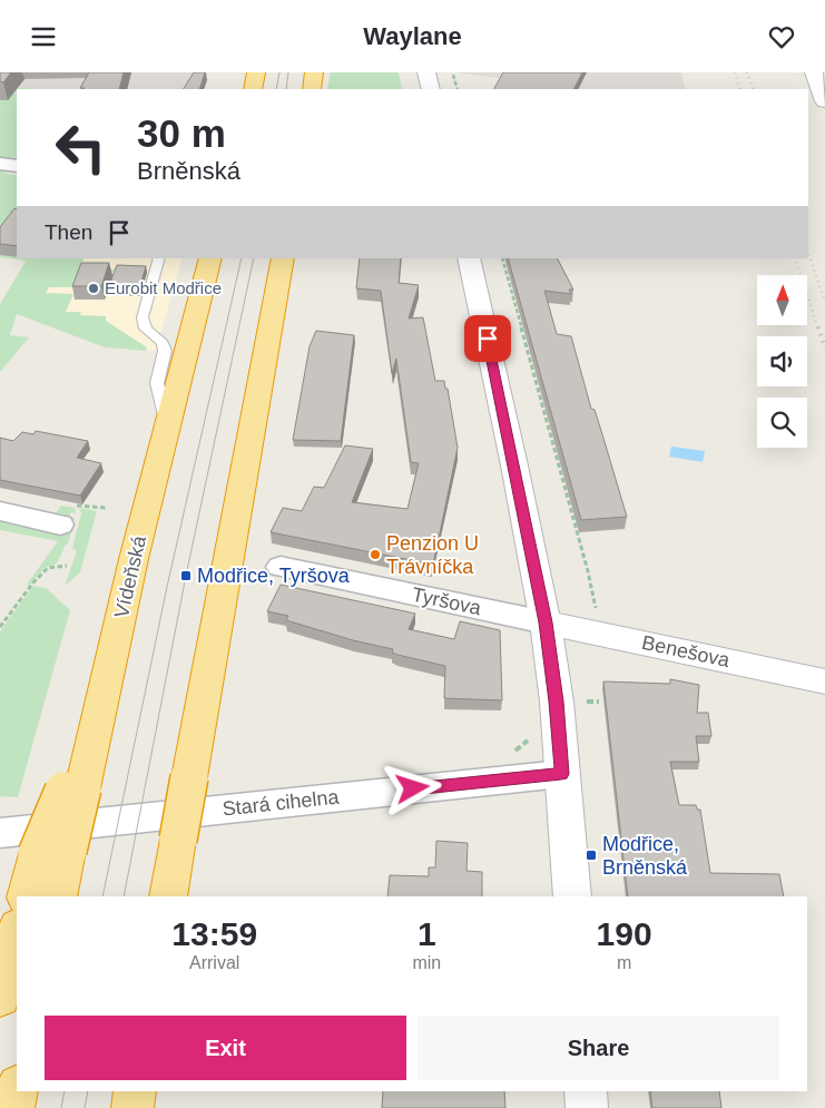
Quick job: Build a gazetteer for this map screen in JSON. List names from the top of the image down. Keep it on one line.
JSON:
{"streets":{"highway":["Vídeňská"],"street":["Tyršova","Benešova","Stará cihelna"]},"crossings":[["Tyršova","Benešova"]],"places":{"other":["Eurobit Modřice","Penzion U Trávníčka"],"transit":["Modřice, Tyršova","Modřice, Brněnská"]},"north":"top","page":{"header":"Waylane","turn":["30 m","Brněnská"],"then":"Then","eta":["13:59","Arrival","1","min","190","m"],"buttons":["Exit","Share"]}}
